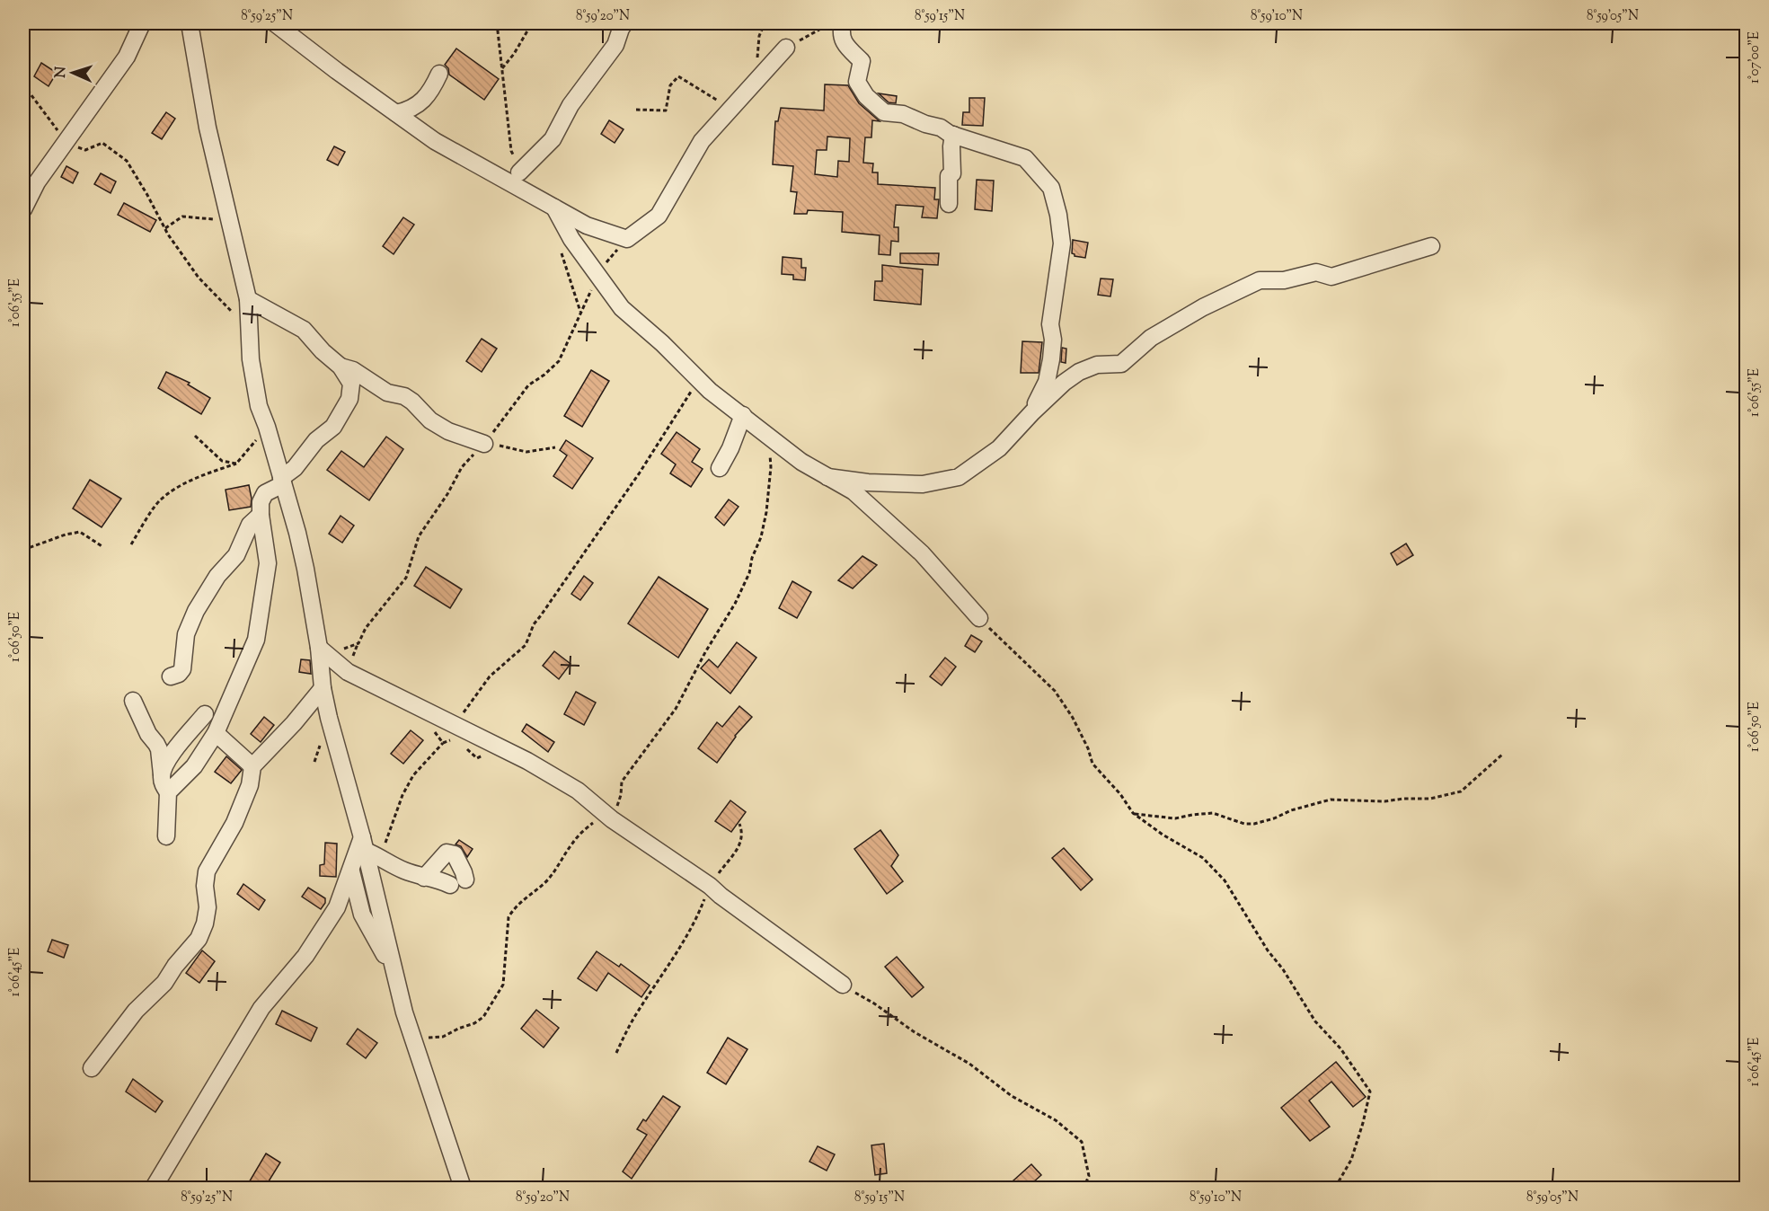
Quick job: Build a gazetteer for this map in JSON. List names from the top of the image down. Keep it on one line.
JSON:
{"north":"left","coordinates":["8°59'25\"N","8°59'20\"N","8°59'15\"N","8°59'10\"N","8°59'05\"N","1°07'00\"E","1°06'55\"E","1°06'50\"E","1°06'45\"E"]}
